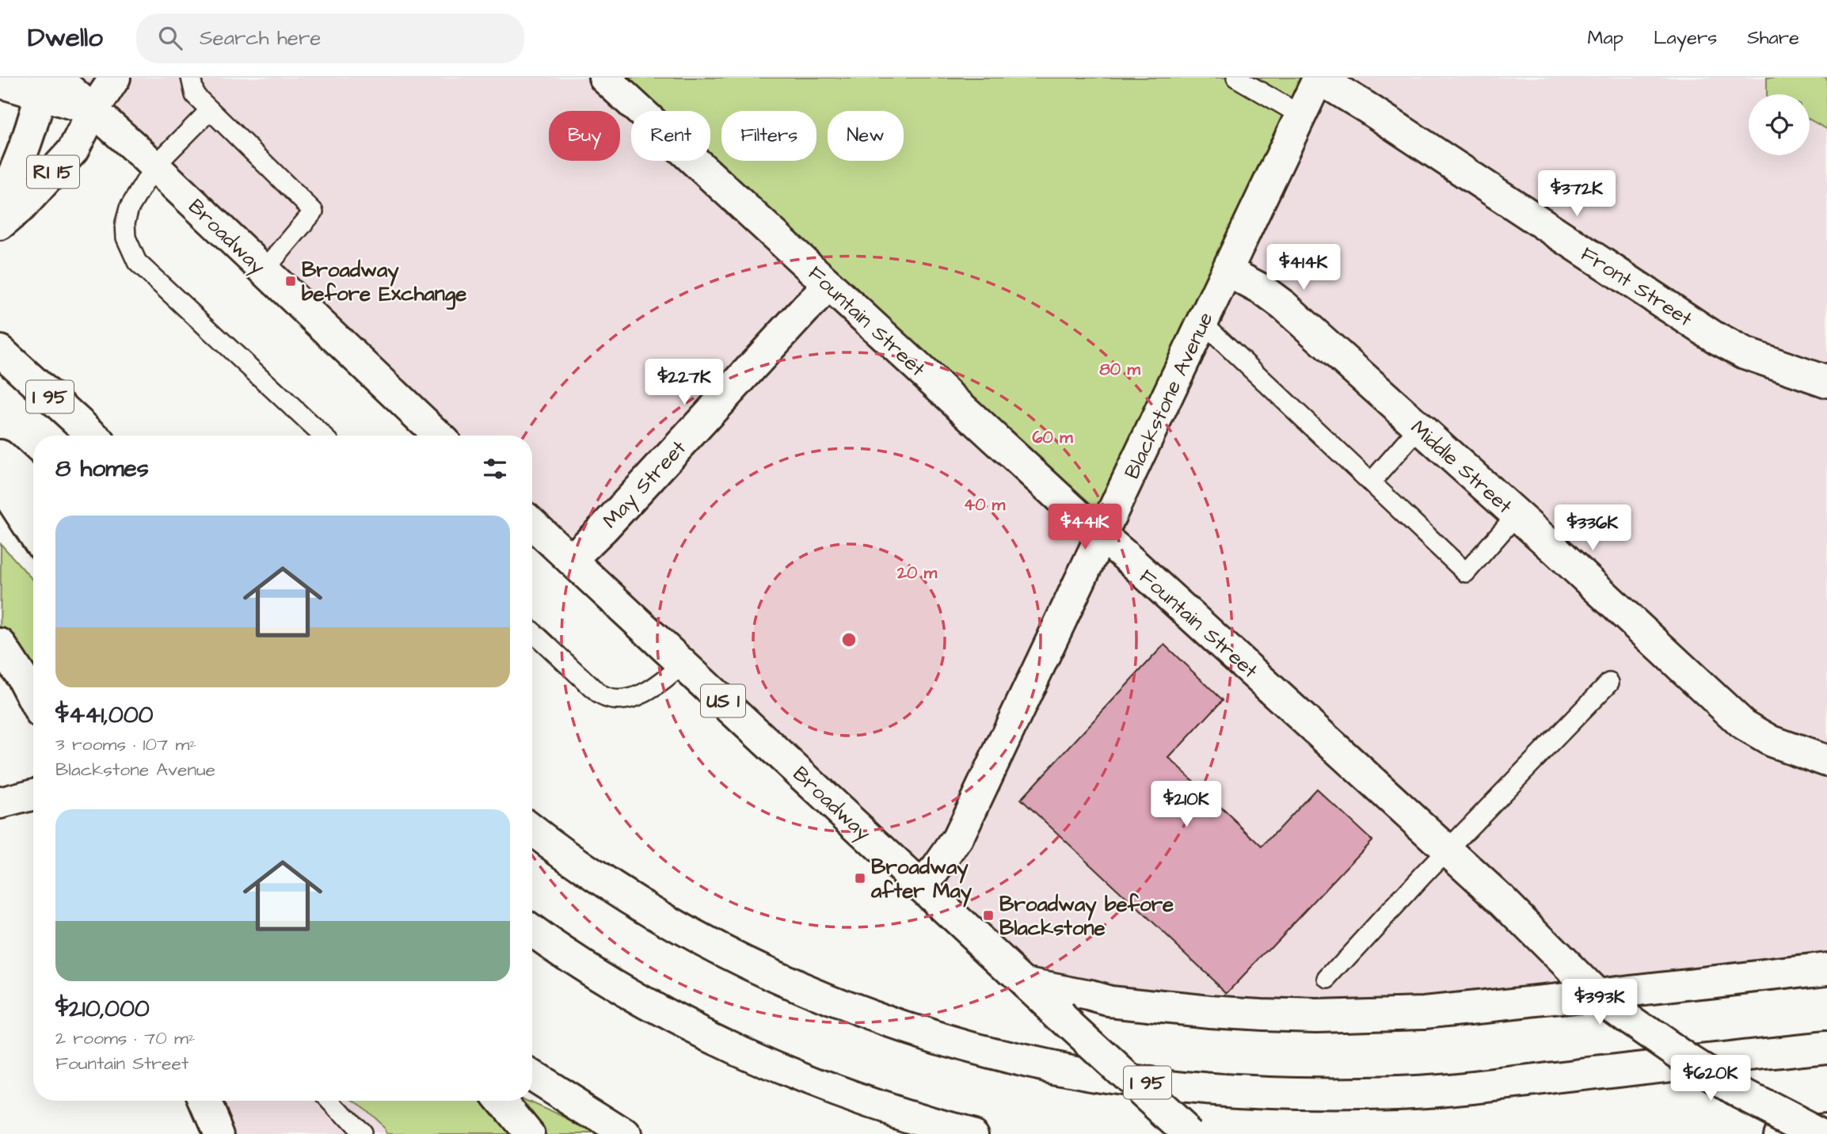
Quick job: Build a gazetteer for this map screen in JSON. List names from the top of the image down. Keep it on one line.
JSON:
{"streets":{"main road":["RI 15","Broadway","Front Street","Fountain Street","Blackstone Avenue","I 95","Middle Street","May Street","US 1"]},"crossings":[["RI 15","Broadway"],["Broadway","Blackstone Avenue"],["Broadway","May Street"],["Front Street","Blackstone Avenue"],["Fountain Street","Blackstone Avenue"],["Fountain Street","May Street"],["Blackstone Avenue","Middle Street"]],"places":{"transit":["Broadway before Exchange","Broadway after May","Broadway before Blackstone"]},"page":{"header":"Dwello","search":"Search here","nav":["Map","Layers","Share"],"chip":["Buy","Rent","Filters","New"],"price":["$372K","$414K","$227K","$441K","$336K","$210K","$393K","$620K"],"heading":"8 homes","list":[{"name":"$441,000","note":"3 rooms · 107 m² · Blackstone Avenue"},{"name":"$210,000","note":"2 rooms · 70 m² · Fountain Street"}]},"rings":["80 m","60 m","40 m","20 m"]}
